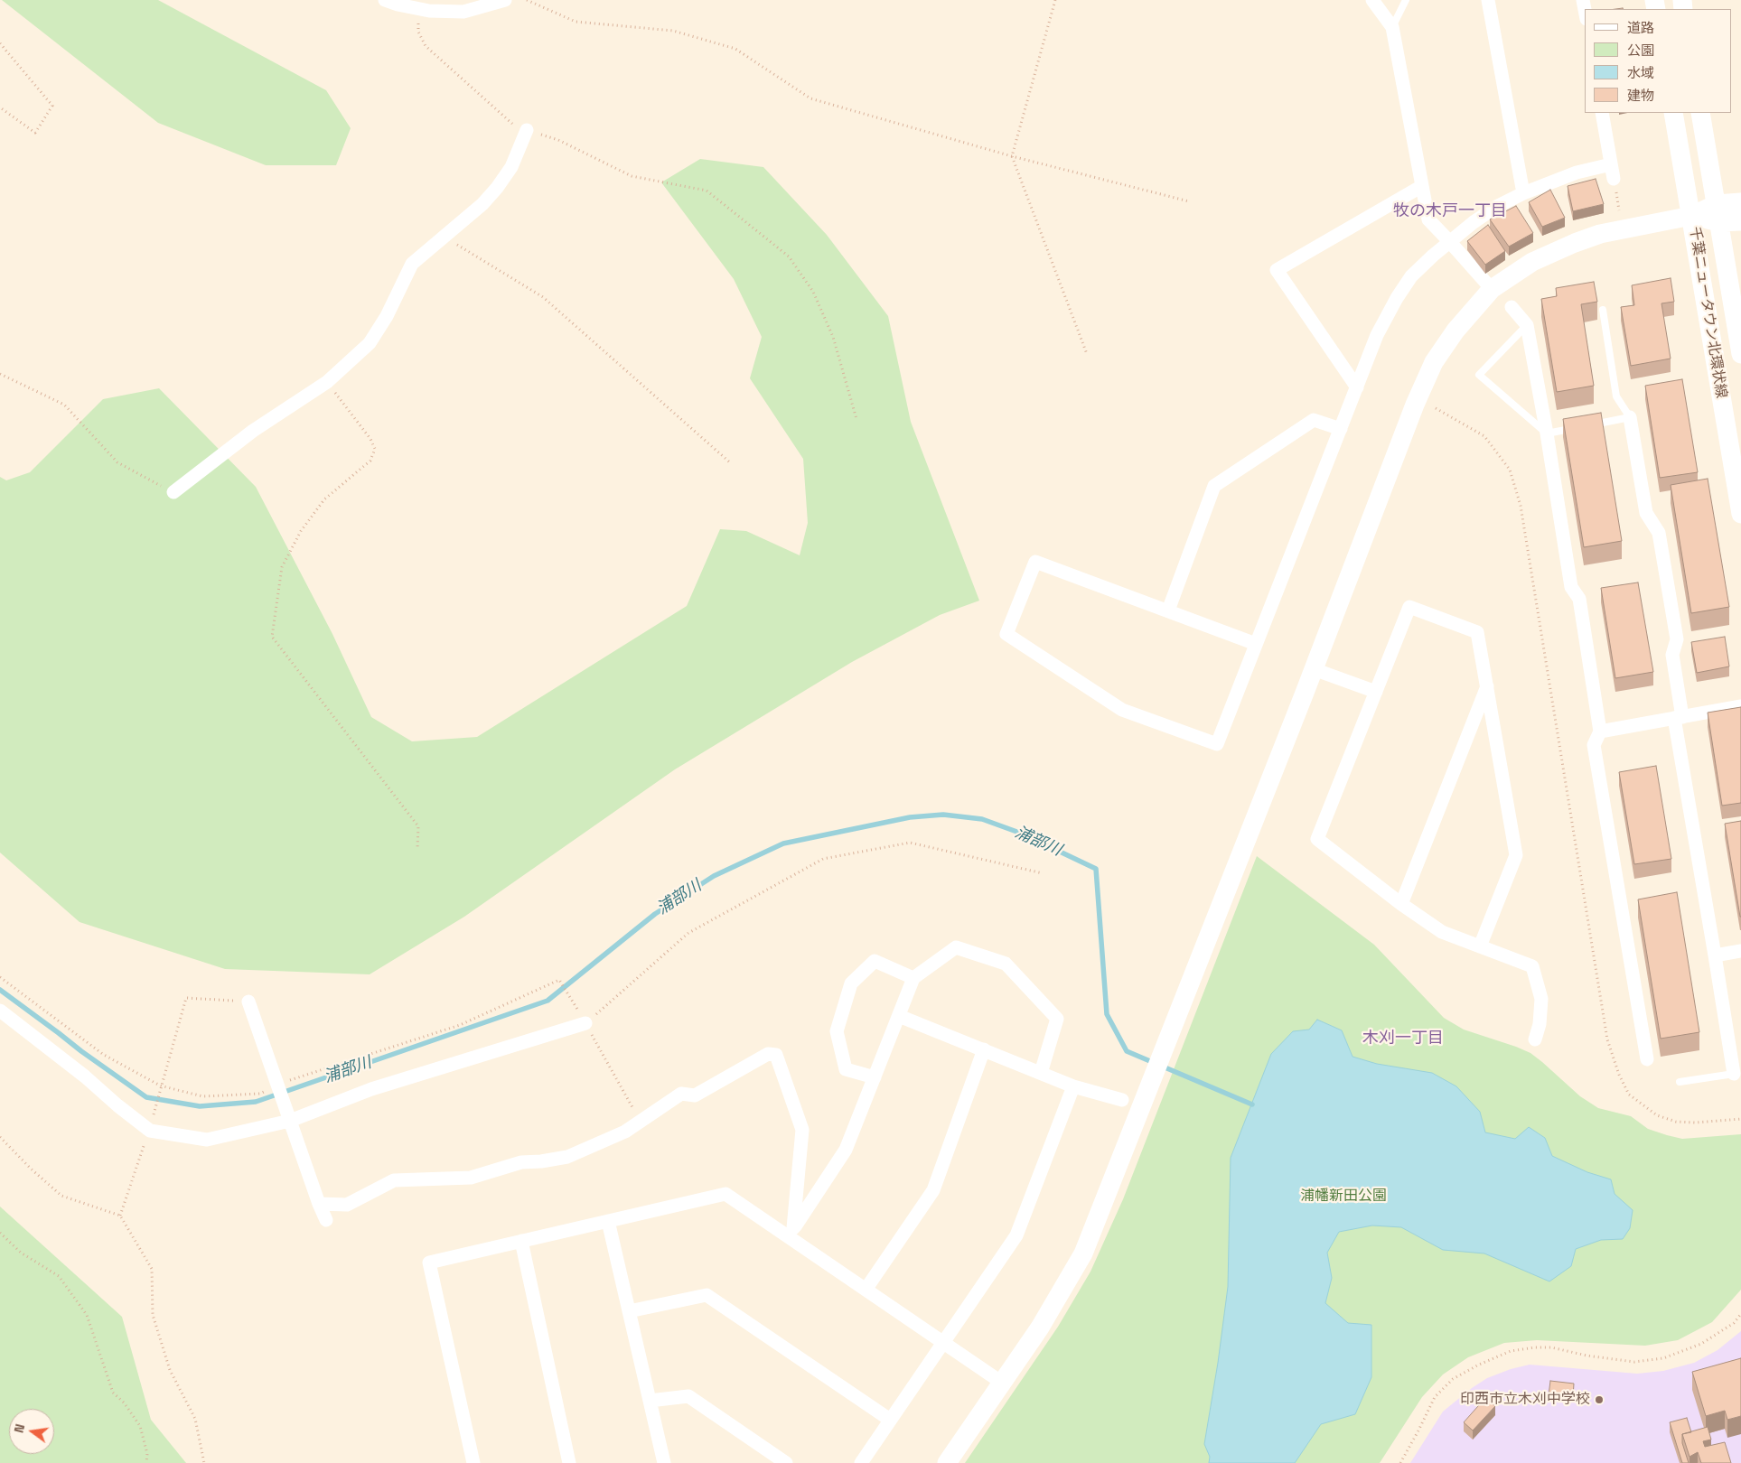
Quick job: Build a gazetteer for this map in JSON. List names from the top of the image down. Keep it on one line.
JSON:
{"streets":{"street":["千葉ニュータウン北環状線"]},"districts":["牧の木戸一丁目","木刈一丁目"],"water":["浦部川"],"parks":["浦幡新田公園"],"places":["印西市立木刈中学校"],"legend":["道路","公園","水域","建物"],"north":"left"}
